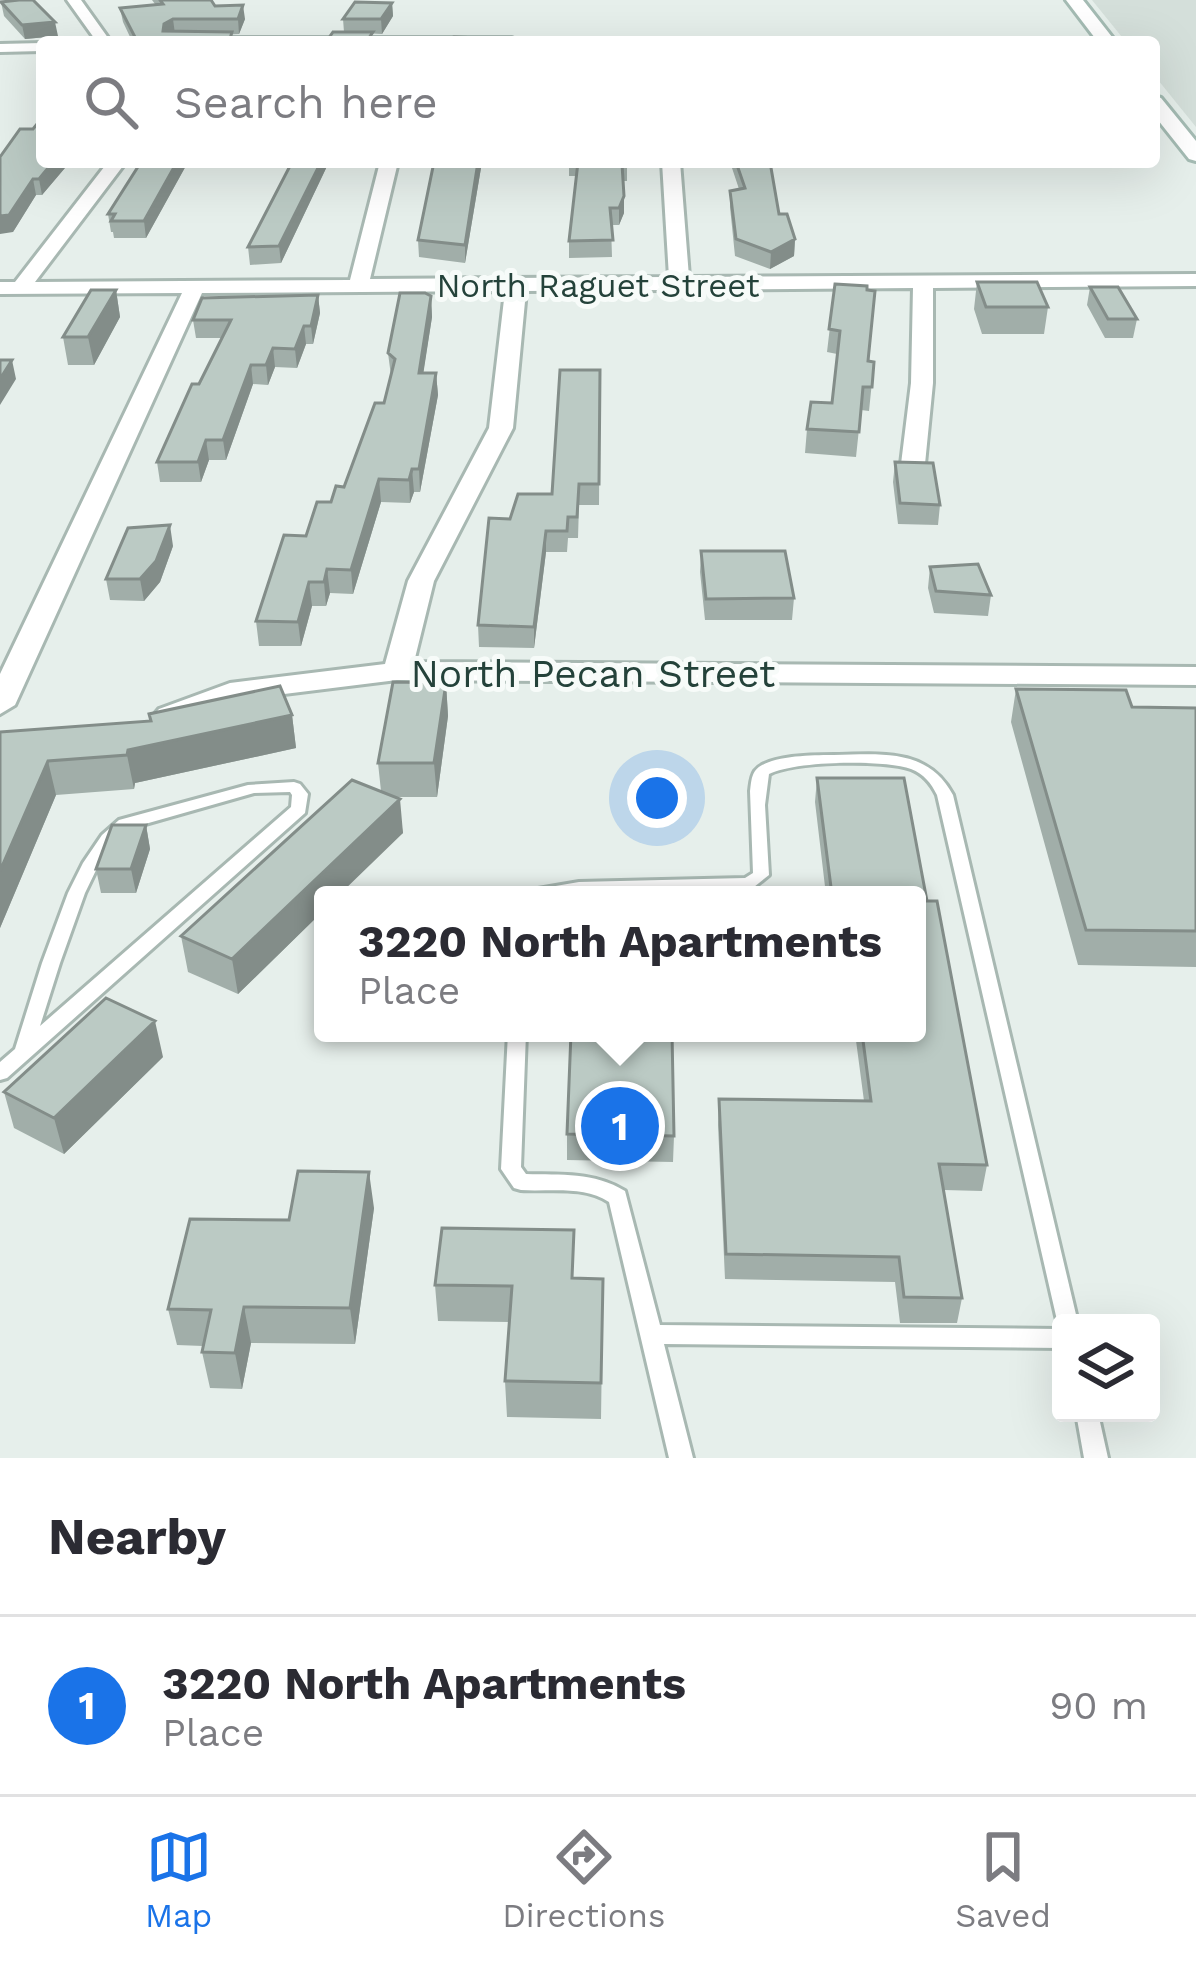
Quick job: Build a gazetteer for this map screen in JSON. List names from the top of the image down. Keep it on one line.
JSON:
{"streets":{"street":["North Raguet Street","North Pecan Street"]},"page":{"search":"Search here","popup":["3220 North Apartments","Place"],"pins":"1","heading":"Nearby","list":[{"mark":"1","name":"3220 North Apartments","note":"Place","value":"90 m"}],"nav":["Map","Directions","Saved"]}}
